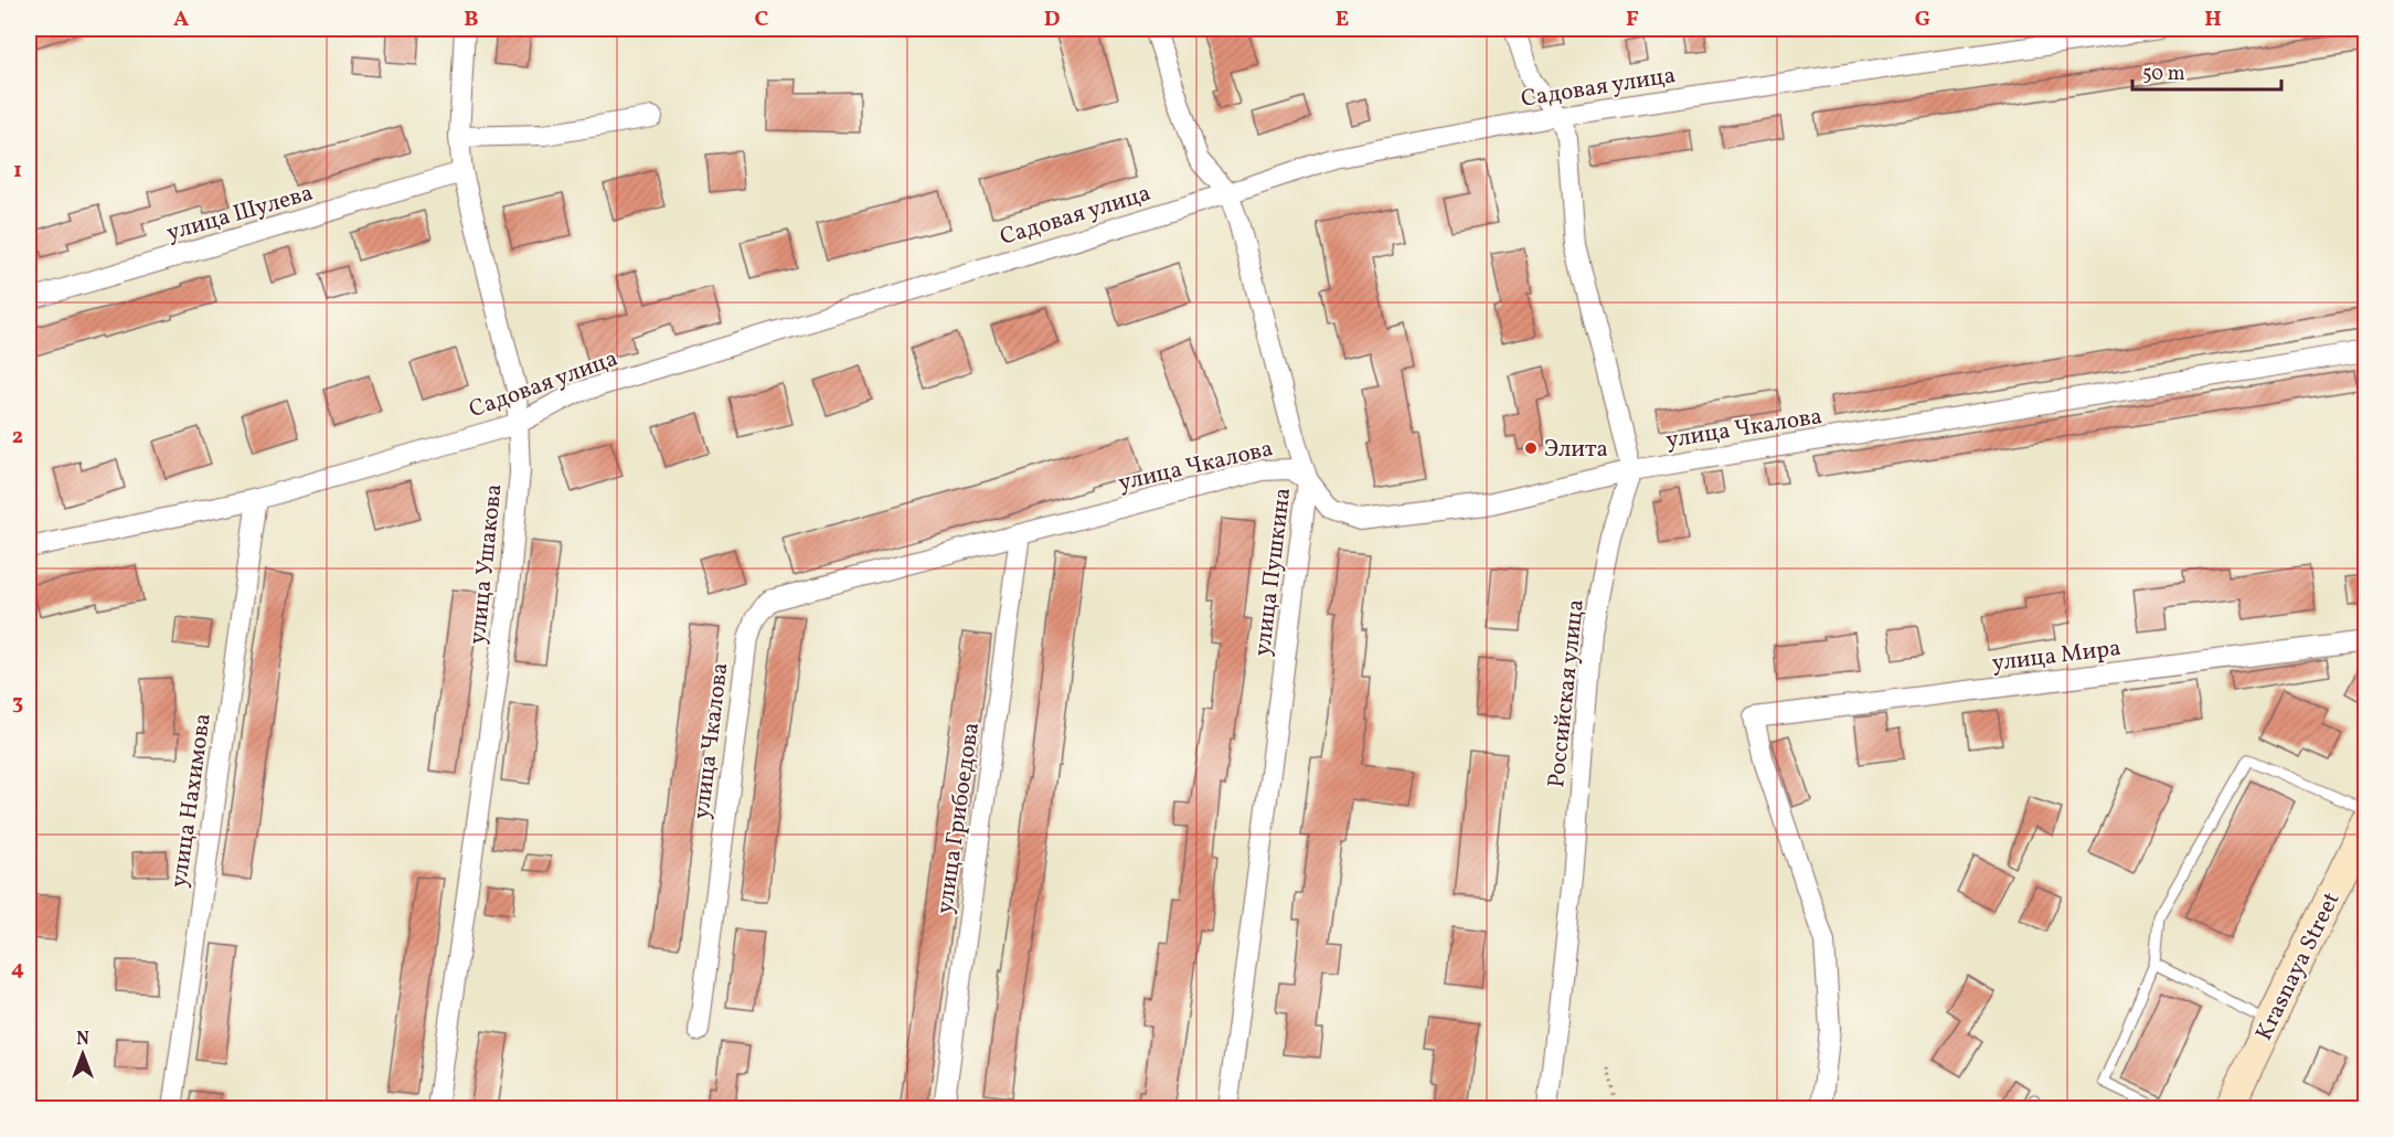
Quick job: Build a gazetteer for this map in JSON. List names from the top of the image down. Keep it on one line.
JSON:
{"streets":{"main road":["Krasnaya Street"],"street":["Садовая улица","улица Шулева","улица Чкалова","улица Ушакова","улица Пушкина","улица Мира","Российская улица","улица Нахимова","улица Грибоедова"]},"crossings":[["Садовая улица","улица Ушакова"],["Садовая улица","улица Пушкина"],["Садовая улица","улица Нахимова"],["улица Шулева","улица Ушакова"],["улица Чкалова","улица Пушкина"],["улица Чкалова","Российская улица"],["улица Чкалова","улица Грибоедова"]],"places":["Элита"],"scale_bar":"50 m","north":"top","grid":{"columns":["A","B","C","D","E","F","G","H"],"rows":["1","2","3","4"]}}
